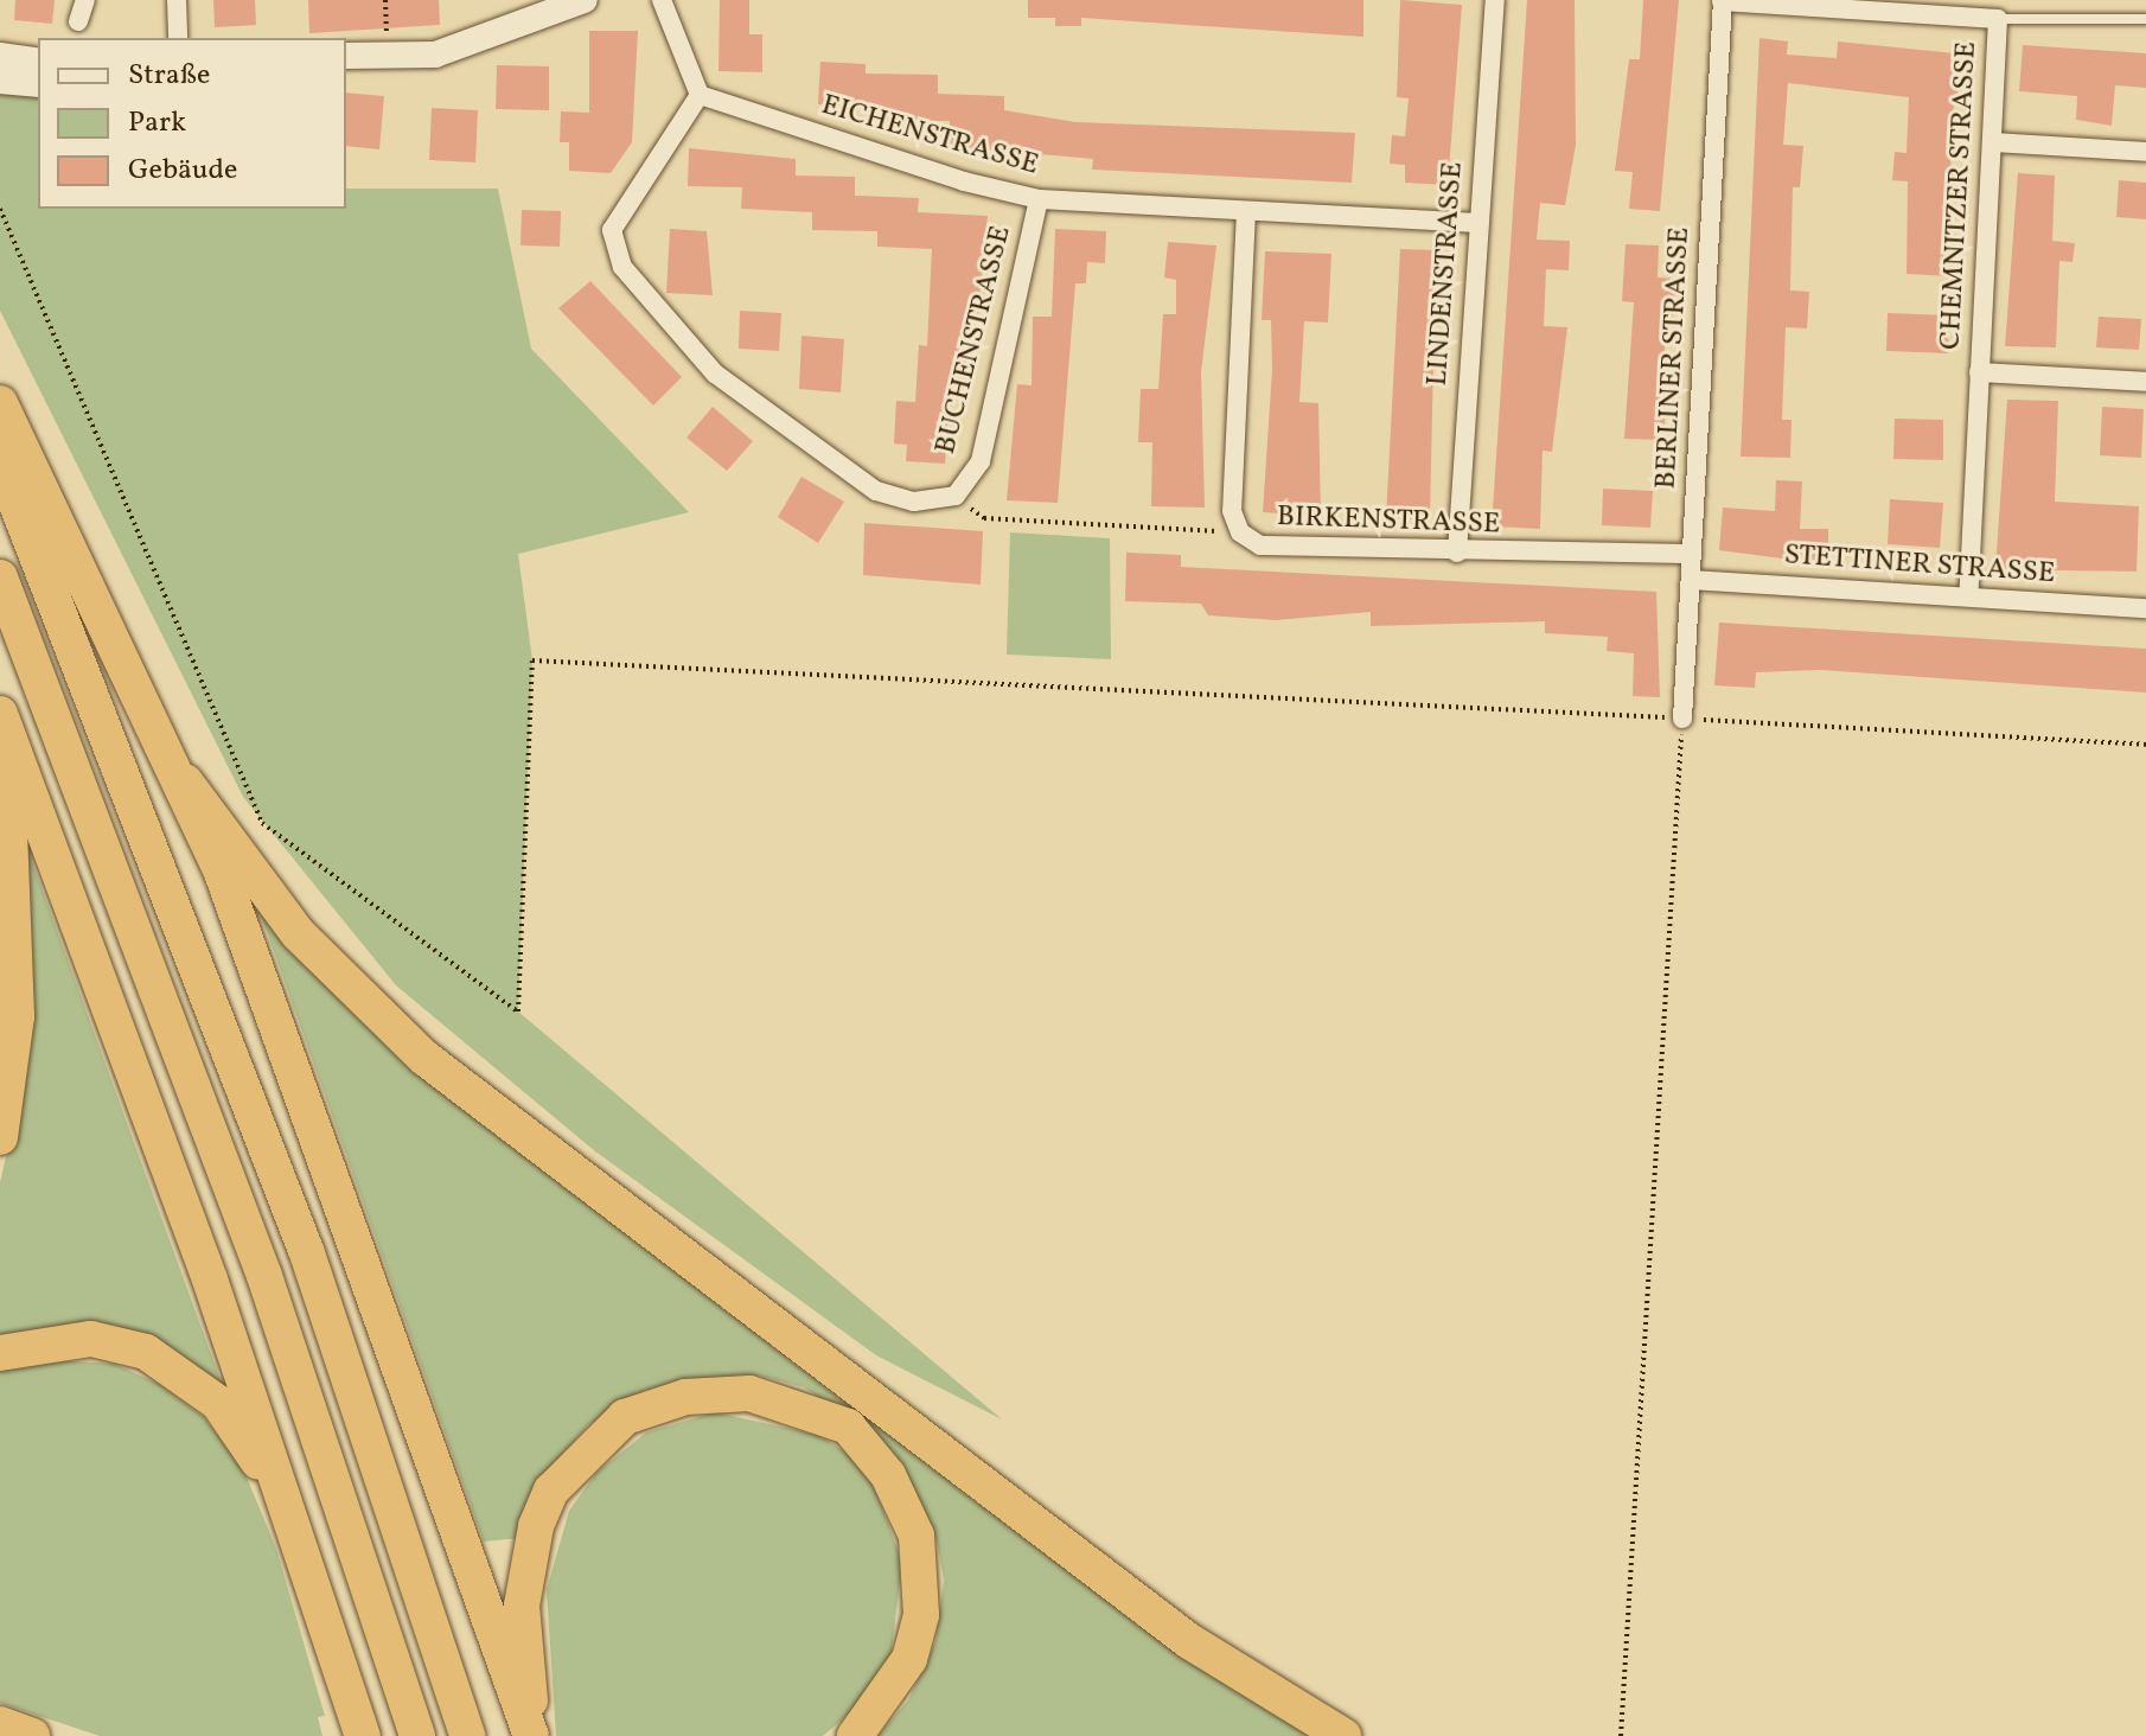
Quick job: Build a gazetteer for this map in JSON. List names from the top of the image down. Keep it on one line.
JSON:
{"streets":{"street":["EICHENSTRASSE","CHEMNITZER STRASSE","LINDENSTRASSE","BUCHENSTRASSE","BERLINER STRASSE","BIRKENSTRASSE","STETTINER STRASSE"]},"crossings":[["EICHENSTRASSE","LINDENSTRASSE"],["EICHENSTRASSE","BUCHENSTRASSE"],["EICHENSTRASSE","BIRKENSTRASSE"],["CHEMNITZER STRASSE","BERLINER STRASSE"],["CHEMNITZER STRASSE","STETTINER STRASSE"],["LINDENSTRASSE","BIRKENSTRASSE"],["BERLINER STRASSE","BIRKENSTRASSE"],["BERLINER STRASSE","STETTINER STRASSE"]],"legend":["Straße","Park","Gebäude"]}
